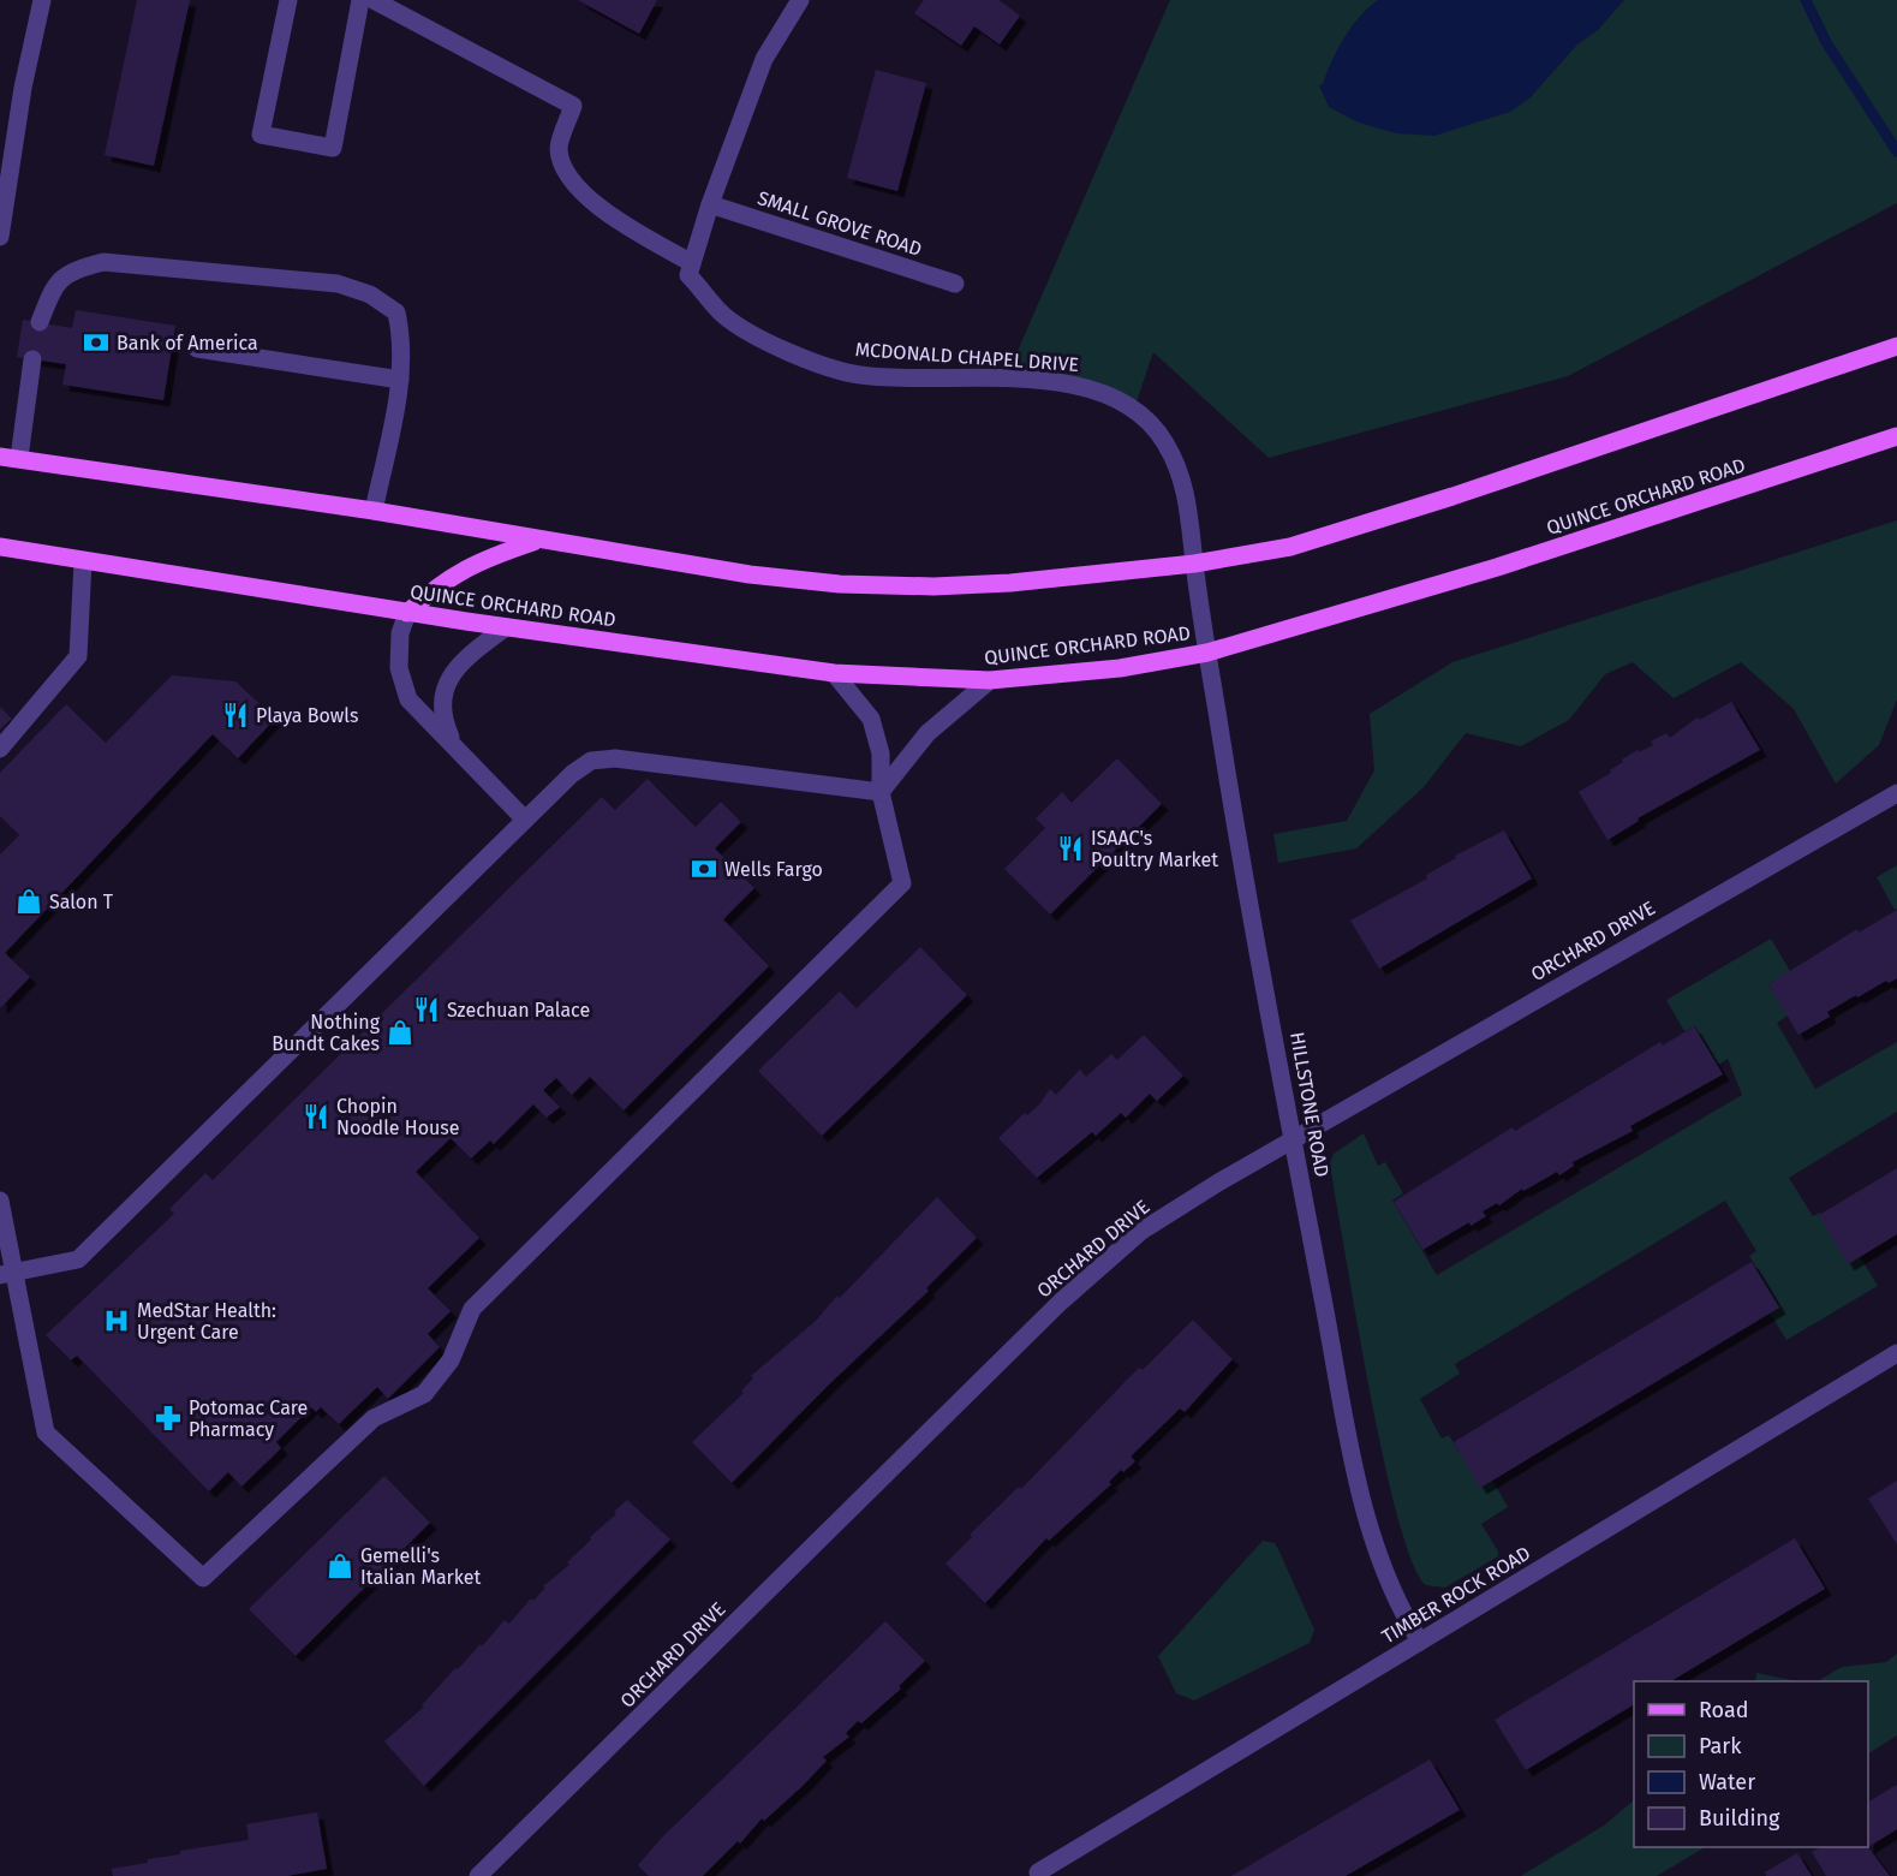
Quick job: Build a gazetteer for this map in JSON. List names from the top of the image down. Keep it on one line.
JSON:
{"streets":{"main road":["QUINCE ORCHARD ROAD"],"street":["SMALL GROVE ROAD","MCDONALD CHAPEL DRIVE","ORCHARD DRIVE","HILLSTONE ROAD","TIMBER ROCK ROAD"]},"crossings":[["MCDONALD CHAPEL DRIVE","HILLSTONE ROAD"],["QUINCE ORCHARD ROAD","HILLSTONE ROAD"],["ORCHARD DRIVE","HILLSTONE ROAD"],["HILLSTONE ROAD","TIMBER ROCK ROAD"]],"places":{"bank":["Bank of America","Wells Fargo"],"restaurant":["Playa Bowls","ISAAC's Poultry Market","Szechuan Palace","Chopin Noodle House"],"shop":["Salon T","Nothing Bundt Cakes","Gemelli's Italian Market"],"hospital":["MedStar Health: Urgent Care"],"pharmacy":["Potomac Care Pharmacy"]},"legend":["Road","Park","Water","Building"]}
